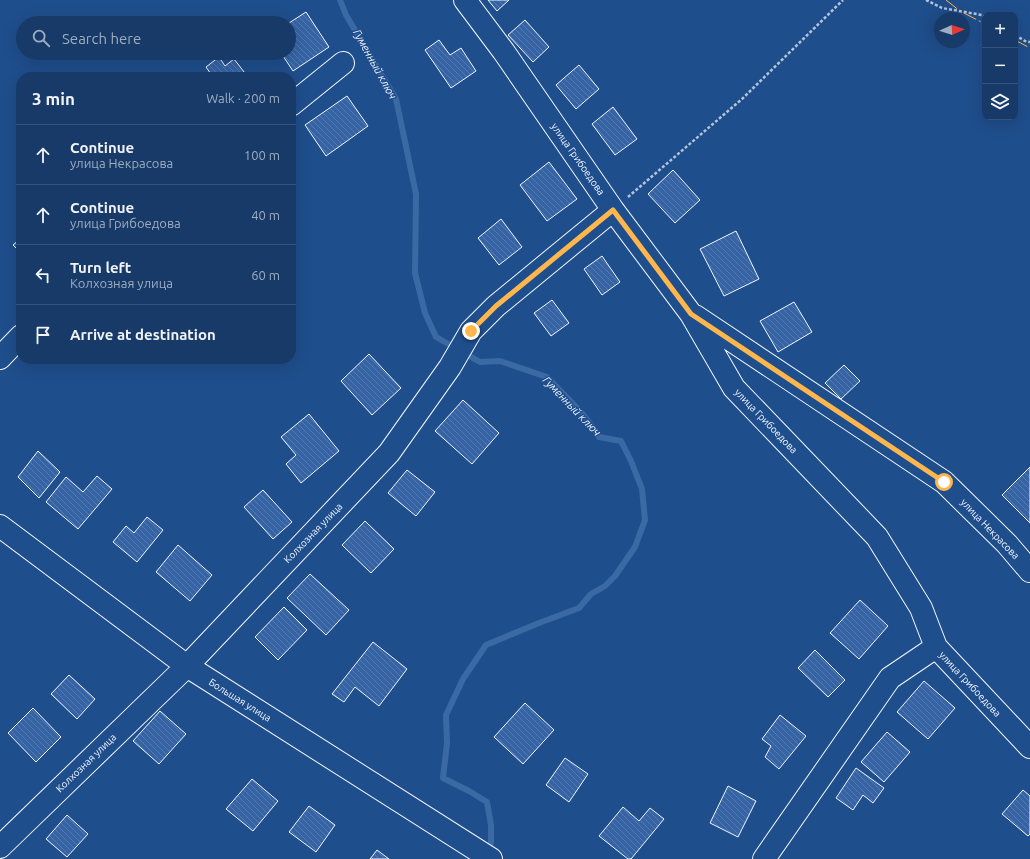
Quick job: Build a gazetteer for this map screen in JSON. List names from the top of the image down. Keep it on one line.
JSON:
{"streets":{"street":["улица Грибоедова","улица Некрасова","Колхозная улица","Большая улица"]},"crossings":[["улица Грибоедова","улица Некрасова"],["улица Грибоедова","Колхозная улица"],["Колхозная улица","Большая улица"]],"water":["Гуменный ключ"],"north":"right","page":{"map_buttons":["+","−"],"search":"Search here","heading":["3 min","Walk · 200 m"],"list":[["Continue","улица Некрасова","100 m"],["Continue","улица Грибоедова","40 m"],["Turn left","Колхозная улица","60 m"],"Arrive at destination"]}}
